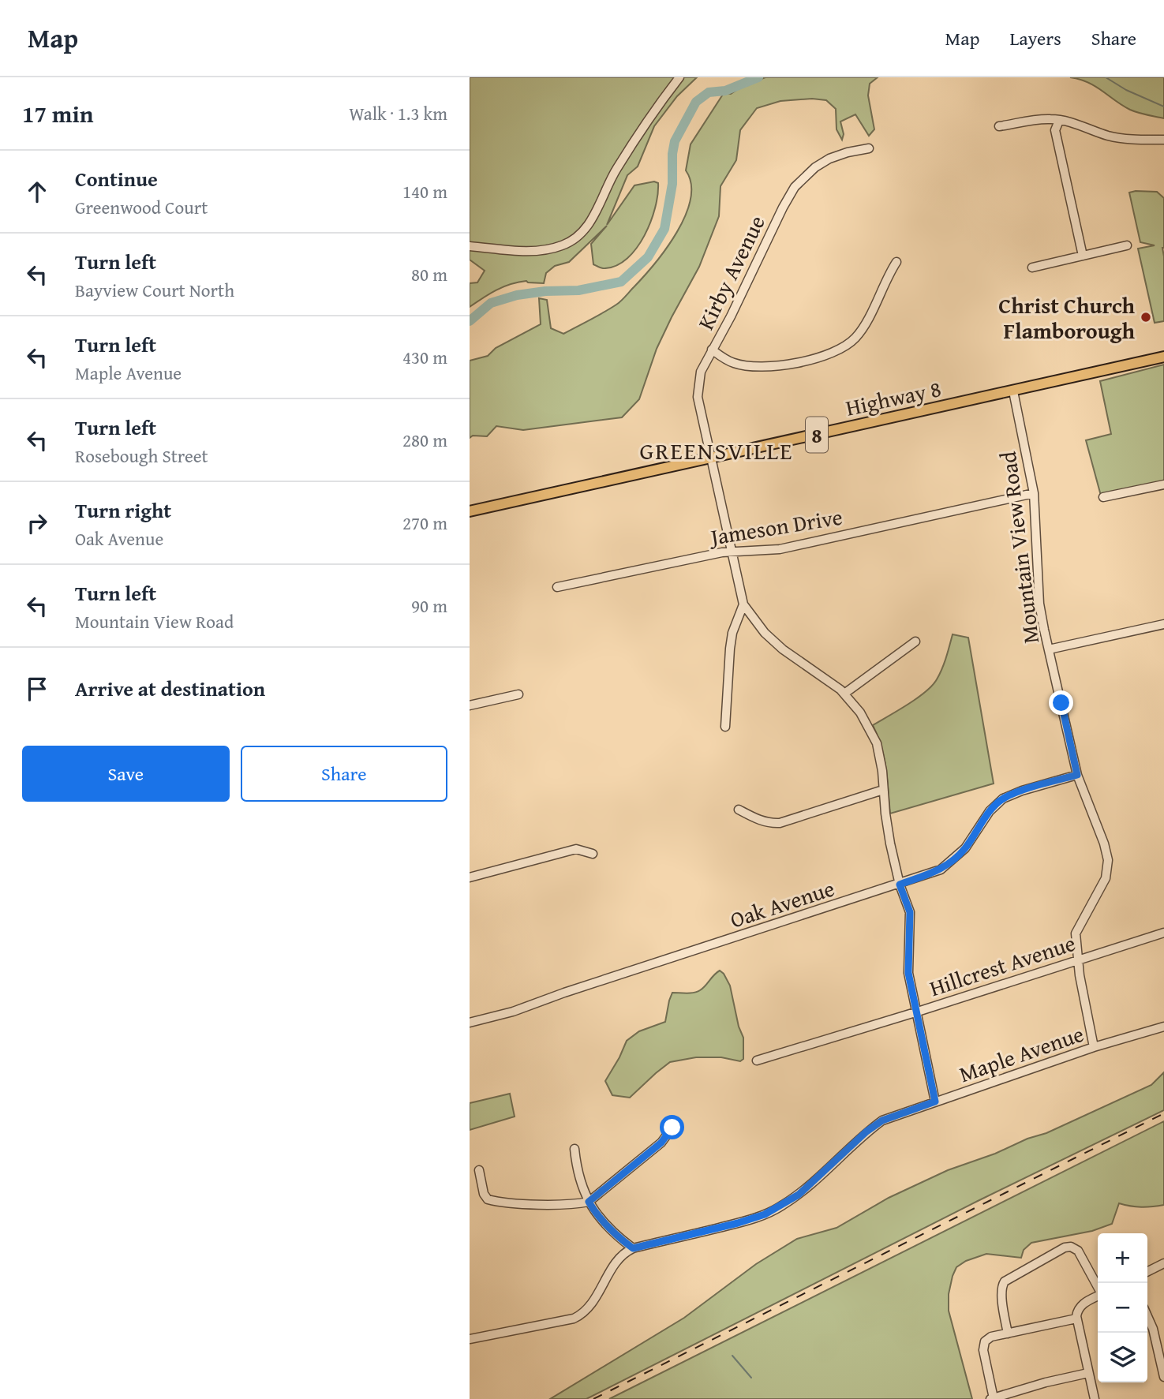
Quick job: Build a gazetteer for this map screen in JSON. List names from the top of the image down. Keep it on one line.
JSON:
{"streets":{"main road":["Highway 8","8"],"street":["Kirby Avenue","Jameson Drive","Mountain View Road","Oak Avenue","Hillcrest Avenue","Maple Avenue"]},"crossings":[["Kirby Avenue","Highway 8"],["Kirby Avenue","Jameson Drive"],["Highway 8","Mountain View Road"],["Jameson Drive","Mountain View Road"],["Mountain View Road","Oak Avenue"],["Mountain View Road","Hillcrest Avenue"],["Mountain View Road","Maple Avenue"]],"districts":["GREENSVILLE"],"places":["Christ Church Flamborough"],"page":{"header":"Map","nav":["Map","Layers","Share"],"heading":["17 min","Walk · 1.3 km"],"list":[["Continue","Greenwood Court","140 m"],["Turn left","Bayview Court North","80 m"],["Turn left","Maple Avenue","430 m"],["Turn left","Rosebough Street","280 m"],["Turn right","Oak Avenue","270 m"],["Turn left","Mountain View Road","90 m"],"Arrive at destination"],"buttons":["Save","Share"],"map_buttons":["+","−"]}}
